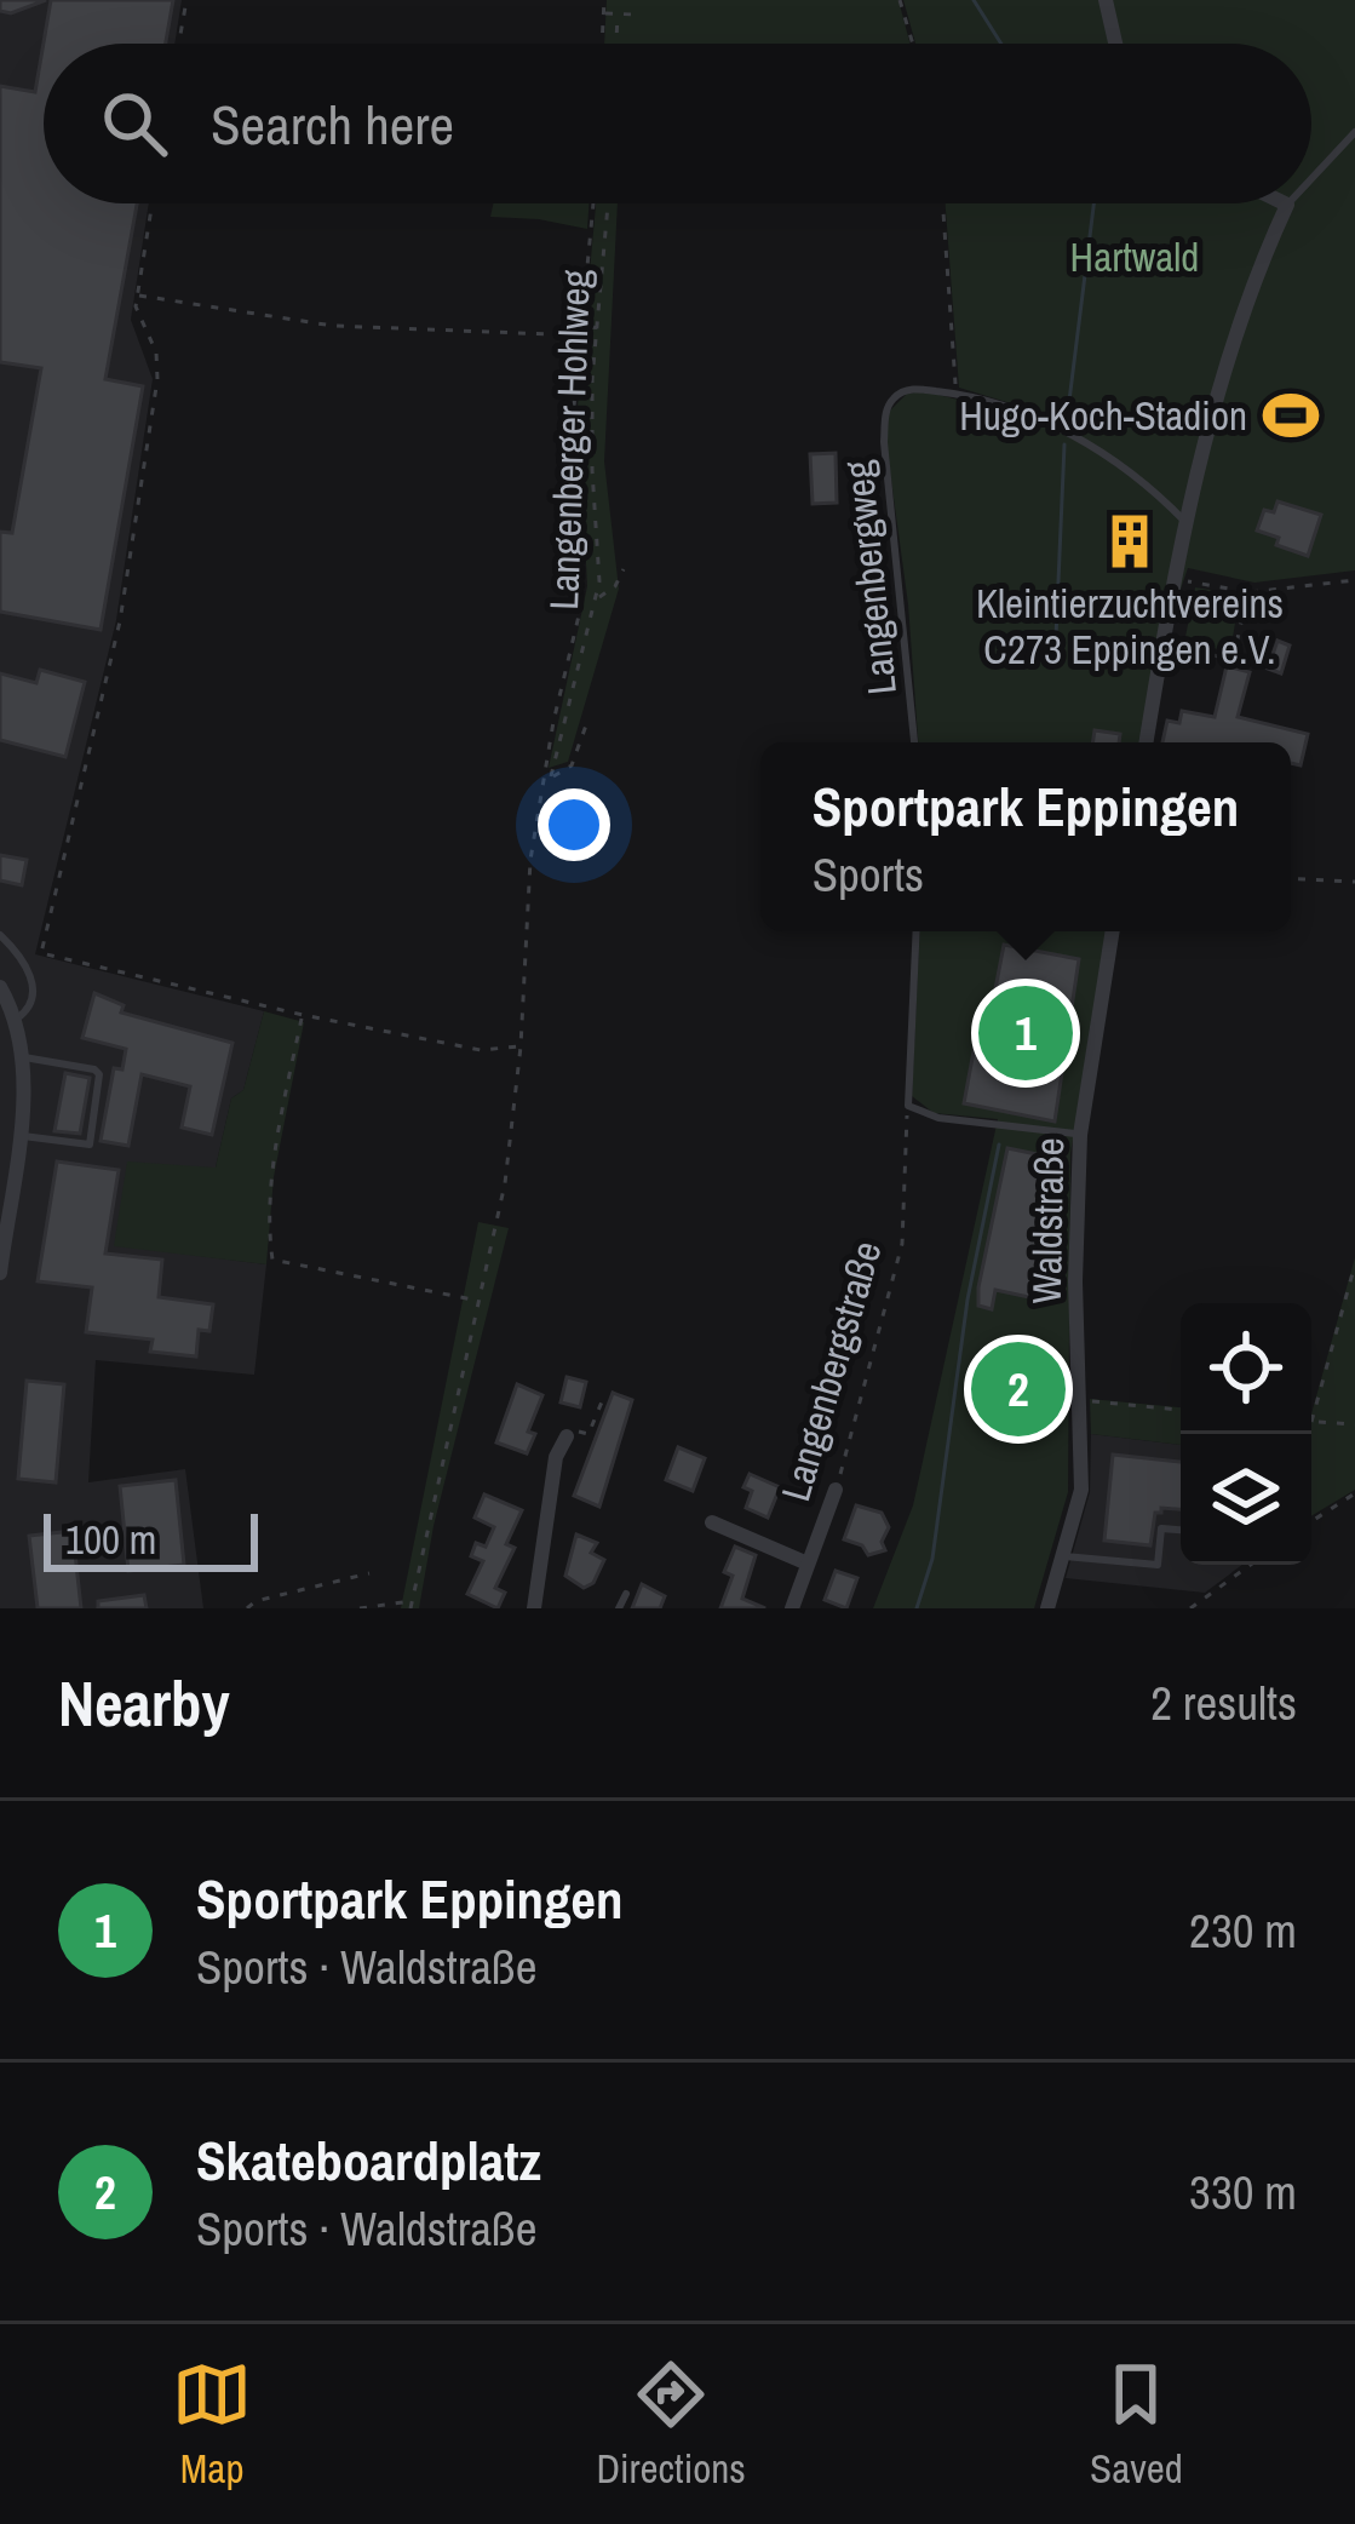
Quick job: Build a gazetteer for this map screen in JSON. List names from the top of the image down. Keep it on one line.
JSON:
{"streets":{"street":["Waldstraße","Langenbergstraße"],"lane":["Langenbergweg"],"path":["Langenberger Hohlweg"]},"parks":["Hartwald"],"places":{"sports":["Hugo-Koch-Stadion"],"building":["Kleintierzuchtvereins C273 Eppingen e.V."]},"scale_bar":"100 m","page":{"search":"Search here","popup":["Sportpark Eppingen","Sports"],"pins":["1","2"],"scale":"100 m","heading":["Nearby","2 results"],"list":[{"mark":"1","name":"Sportpark Eppingen","note":"Sports · Waldstraße","value":"230 m"},{"mark":"2","name":"Skateboardplatz","note":"Sports · Waldstraße","value":"330 m"}],"nav":["Map","Directions","Saved"]}}
